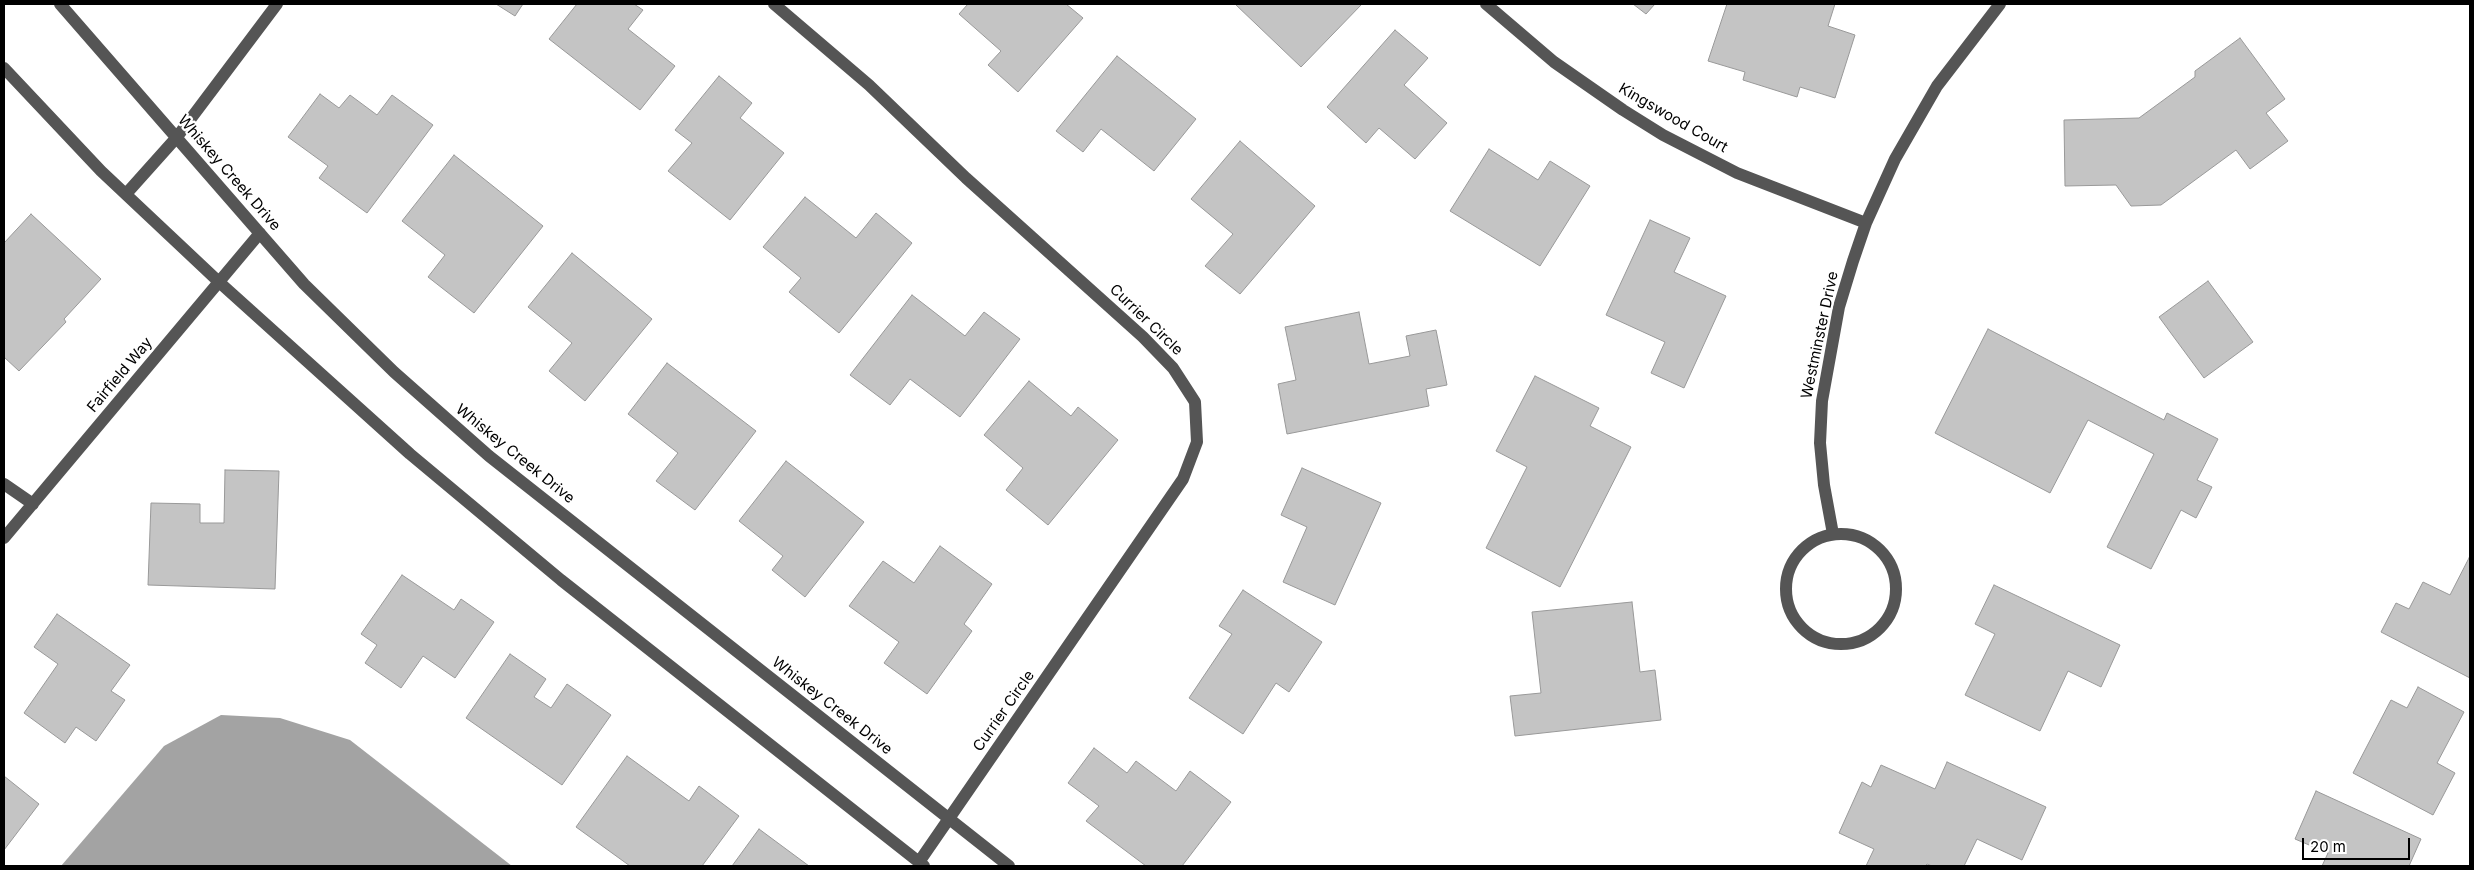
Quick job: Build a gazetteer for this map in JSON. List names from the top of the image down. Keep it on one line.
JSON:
{"streets":{"street":["Kingswood Court","Whiskey Creek Drive","Currier Circle","Westminster Drive","Fairfield Way"]},"crossings":[["Kingswood Court","Westminster Drive"],["Whiskey Creek Drive","Currier Circle"],["Whiskey Creek Drive","Fairfield Way"]],"scale_bar":"20 m"}
